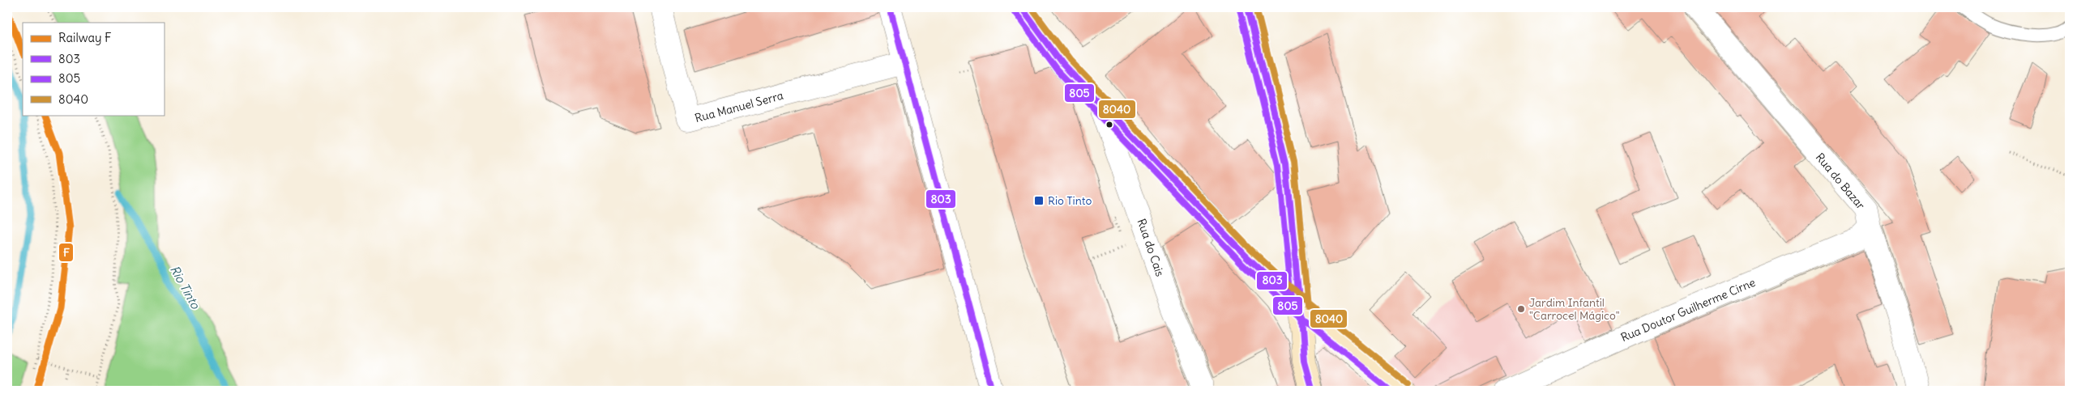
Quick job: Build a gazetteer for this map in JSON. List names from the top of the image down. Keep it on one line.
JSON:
{"streets":{"street":["Rua Manuel Serra","Rua do Bazar","Rua do Cais","Rua Doutor Guilherme Cirne"]},"crossings":[["Rua do Bazar","Rua Doutor Guilherme Cirne"]],"water":["Rio Tinto"],"places":{"transit":["Rio Tinto"],"other":["Jardim Infantil \"Carrocel Mágico\""]},"lines":["transit line 803","transit line 8040","transit line 805","rail line F"],"legend":["Railway F","803","805","8040"]}
